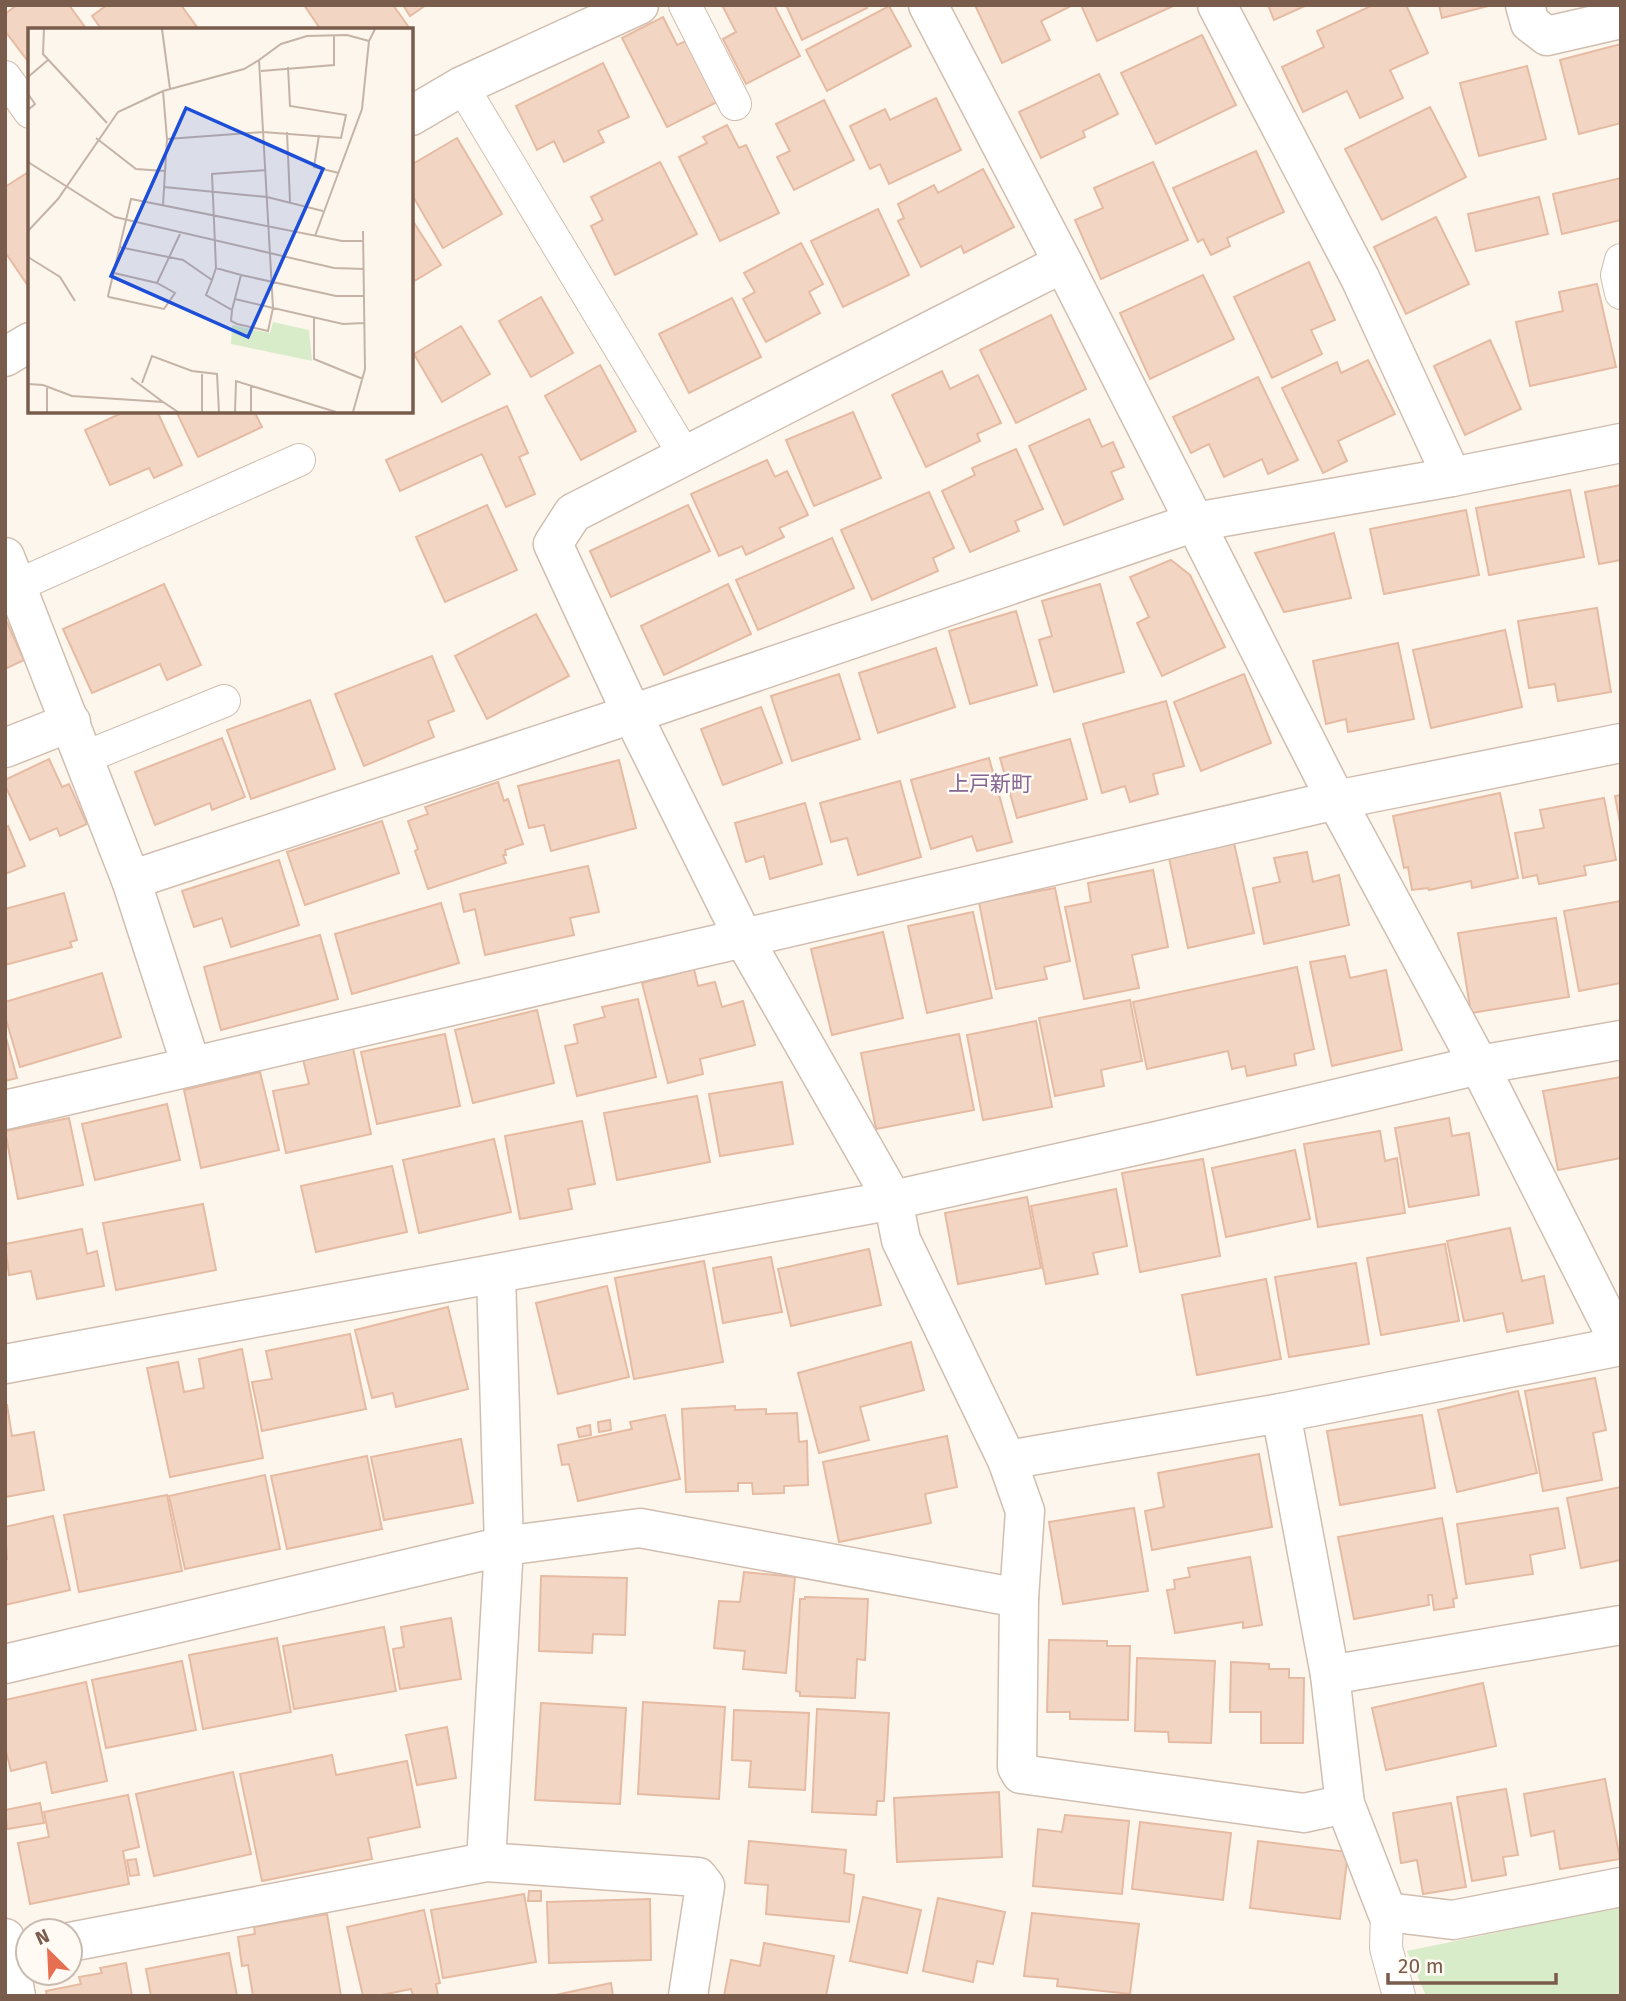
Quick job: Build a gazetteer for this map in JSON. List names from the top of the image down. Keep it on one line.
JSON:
{"districts":["上戸新町"],"scale_bar":"20 m","north":"top left"}
